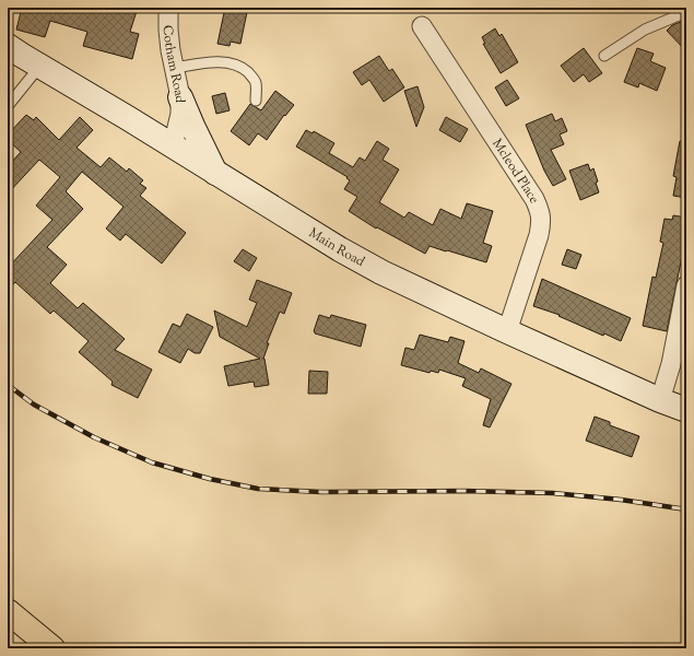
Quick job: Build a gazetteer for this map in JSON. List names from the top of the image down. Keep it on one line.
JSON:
{"streets":{"main road":["Main Road"],"street":["Cotham Road","Mcleod Place"]},"crossings":[["Cotham Road","Main Road"],["Mcleod Place","Main Road"]]}
